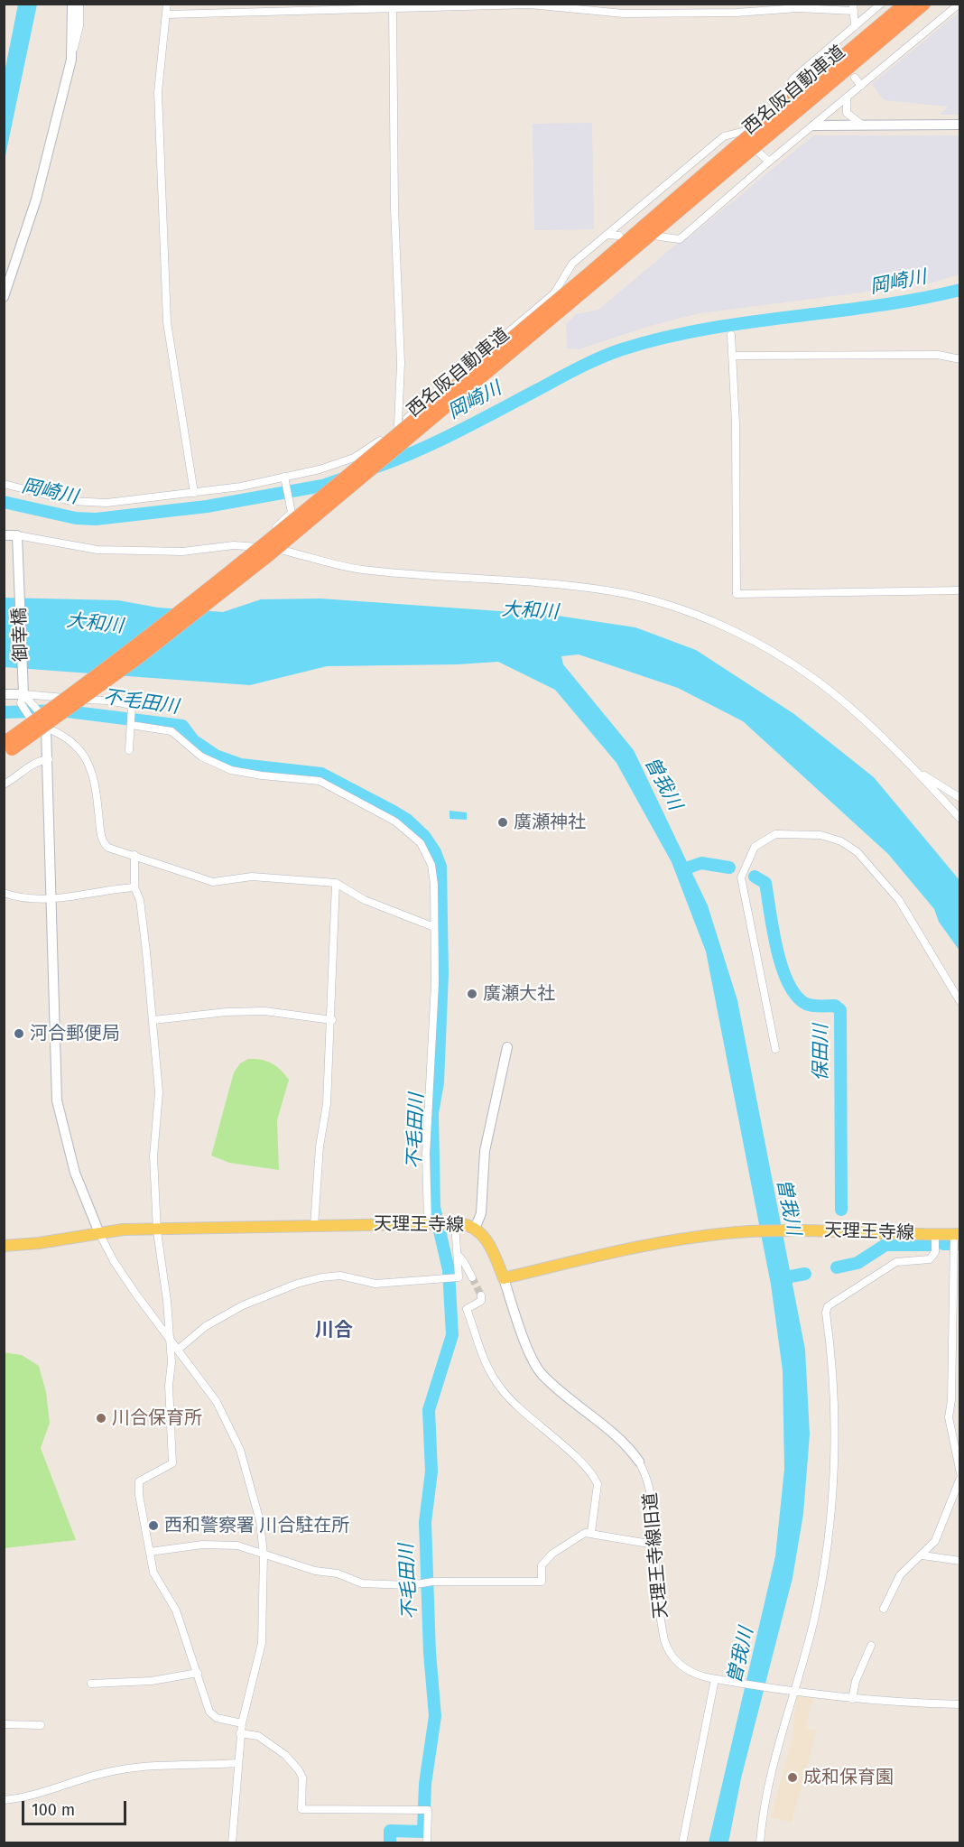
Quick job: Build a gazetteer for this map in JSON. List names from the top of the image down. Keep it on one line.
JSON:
{"streets":{"highway":["西名阪自動車道"],"main road":["天理王寺線"],"street":["御幸橋","天理王寺線旧道"]},"crossings":[["天理王寺線","天理王寺線旧道"]],"districts":["川合"],"water":["岡崎川","大和川","不毛田川","曽我川","保田川"],"places":["廣瀬神社","廣瀬大社","河合郵便局","川合保育所","西和警察署 川合駐在所","成和保育園"],"scale_bar":"100 m"}
